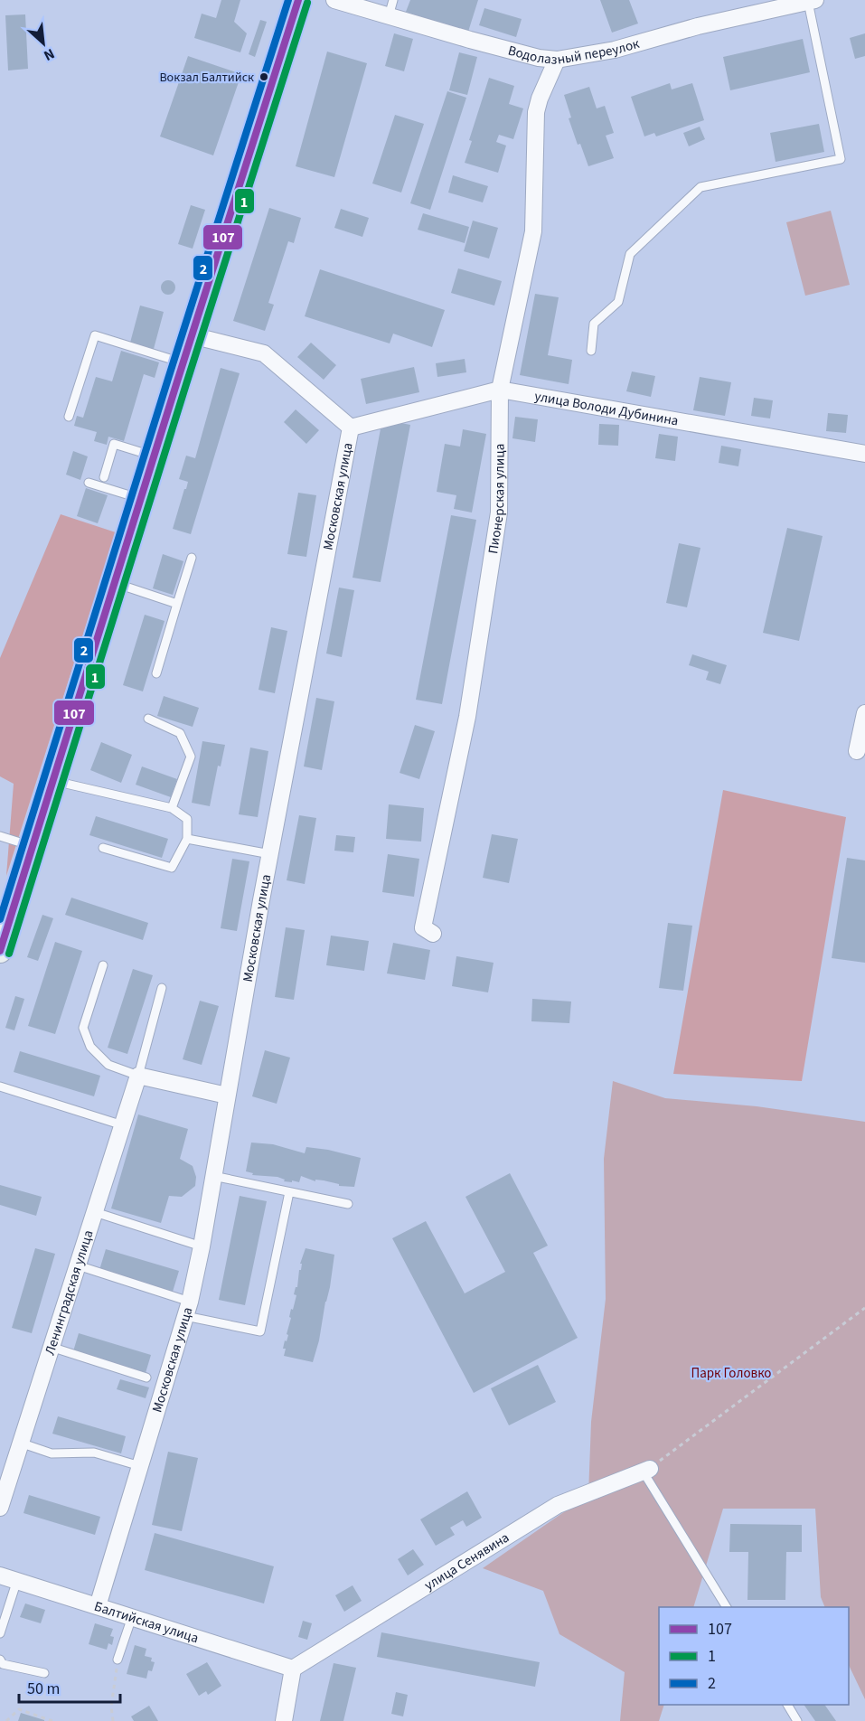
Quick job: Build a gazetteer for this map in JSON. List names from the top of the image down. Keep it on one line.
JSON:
{"streets":{"street":["Водолазный переулок","улица Володи Дубинина","Московская улица","Пионерская улица","Ленинградская улица","улица Сенявина","Балтийская улица"]},"crossings":[["Водолазный переулок","Пионерская улица"],["улица Володи Дубинина","Московская улица"],["улица Володи Дубинина","Пионерская улица"],["Московская улица","Балтийская улица"],["улица Сенявина","Балтийская улица"]],"parks":["Парк Головко"],"places":["Вокзал Балтийск"],"lines":["transit line 107","transit line 2","transit line 1"],"legend":["107","1","2"],"scale_bar":"50 m","north":"bottom right"}
